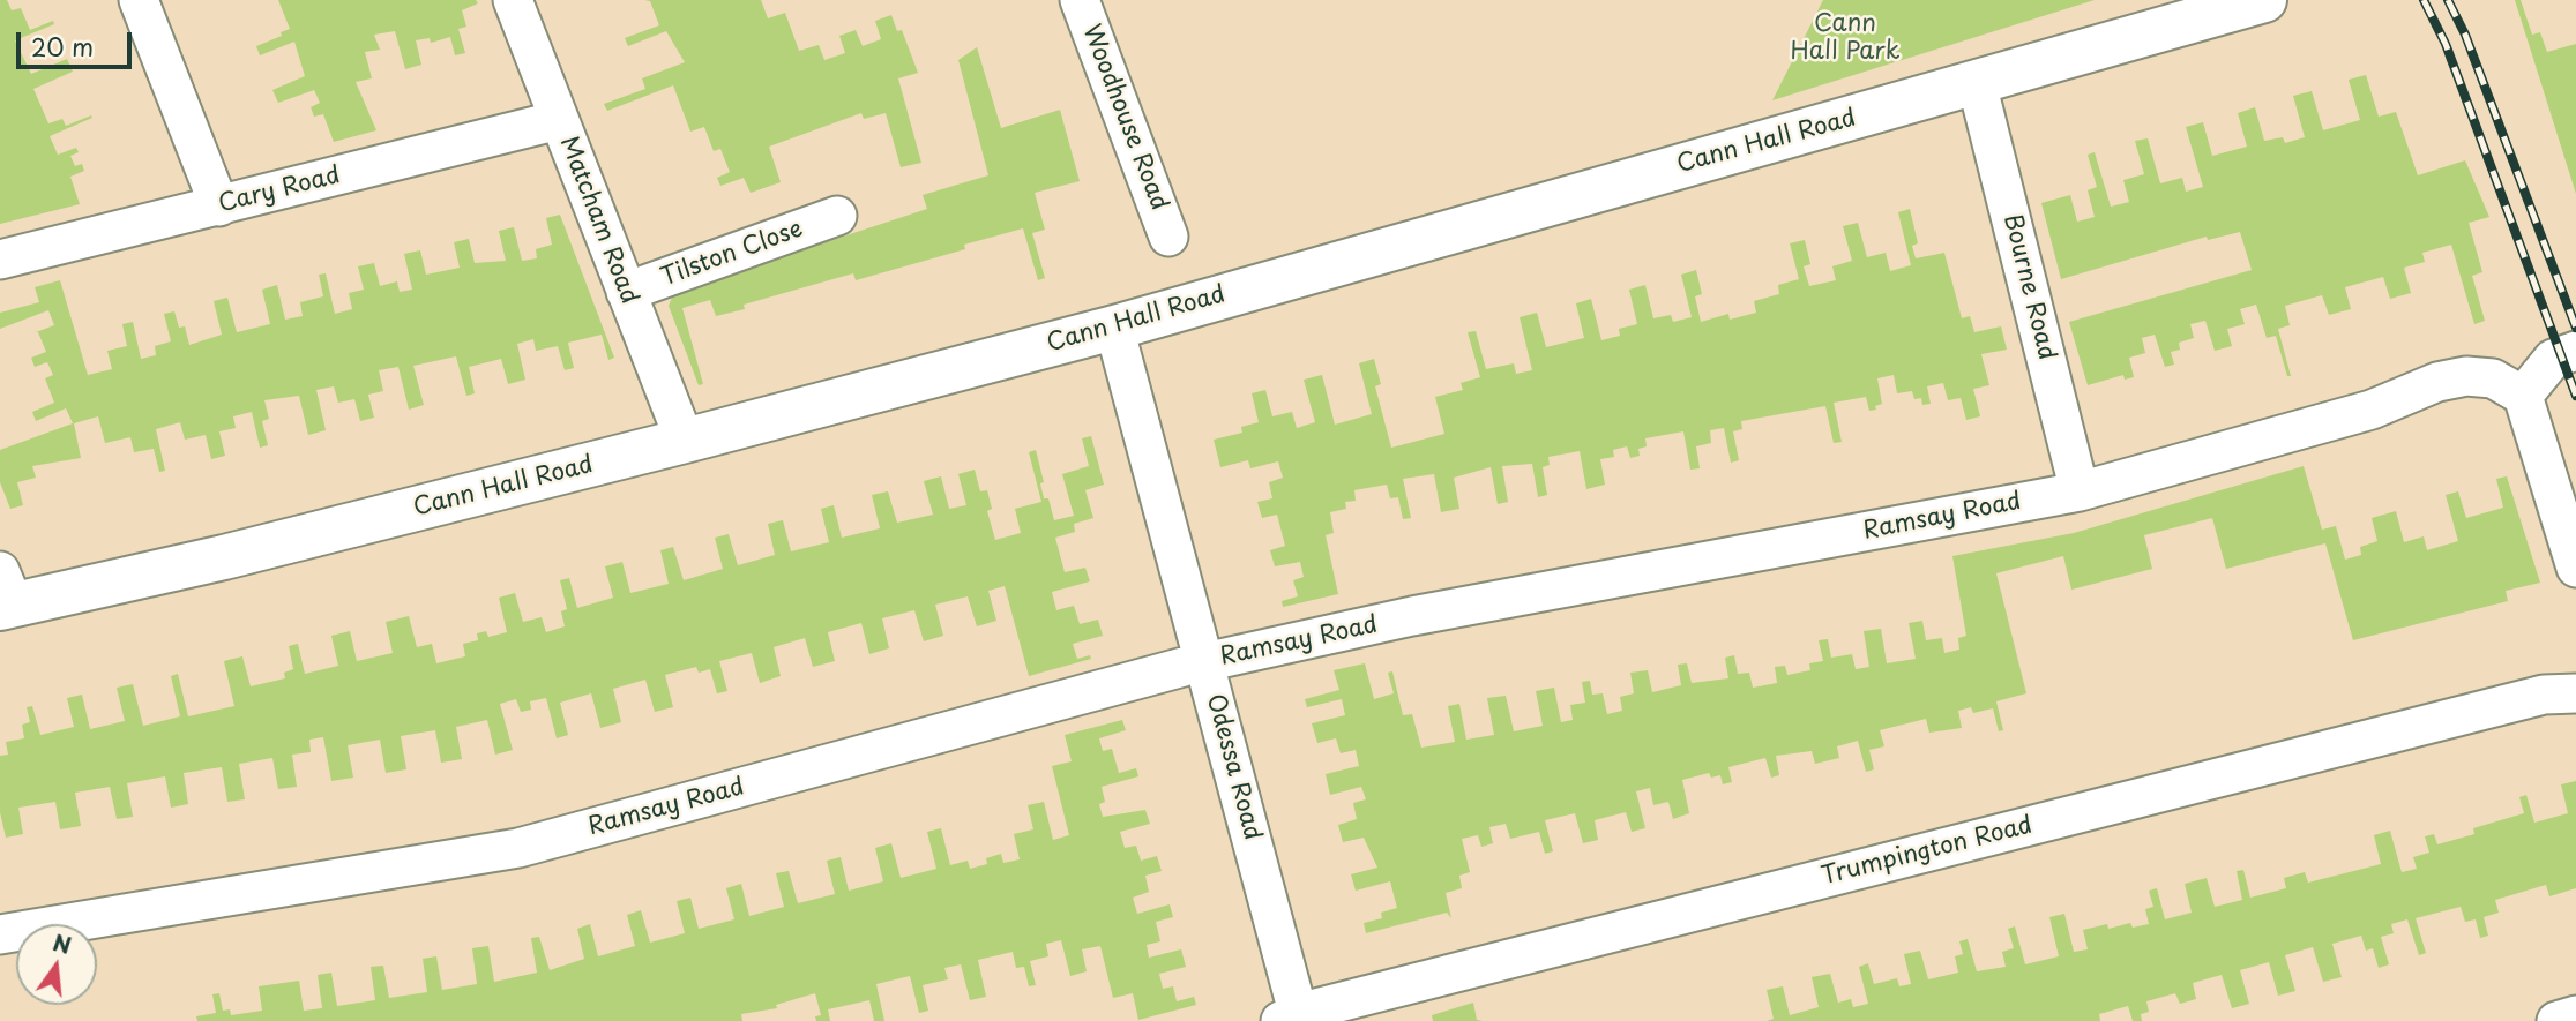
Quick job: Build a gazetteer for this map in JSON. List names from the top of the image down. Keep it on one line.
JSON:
{"streets":{"street":["Woodhouse Road","Cann Hall Road","Cary Road","Matcham Road","Tilston Close","Bourne Road","Ramsay Road","Odessa Road","Trumpington Road"]},"crossings":[["Cann Hall Road","Matcham Road"],["Cann Hall Road","Bourne Road"],["Cann Hall Road","Odessa Road"],["Cary Road","Matcham Road"],["Matcham Road","Tilston Close"],["Bourne Road","Ramsay Road"],["Ramsay Road","Odessa Road"],["Odessa Road","Trumpington Road"]],"parks":["Cann Hall Park"],"scale_bar":"20 m","north":"top"}
